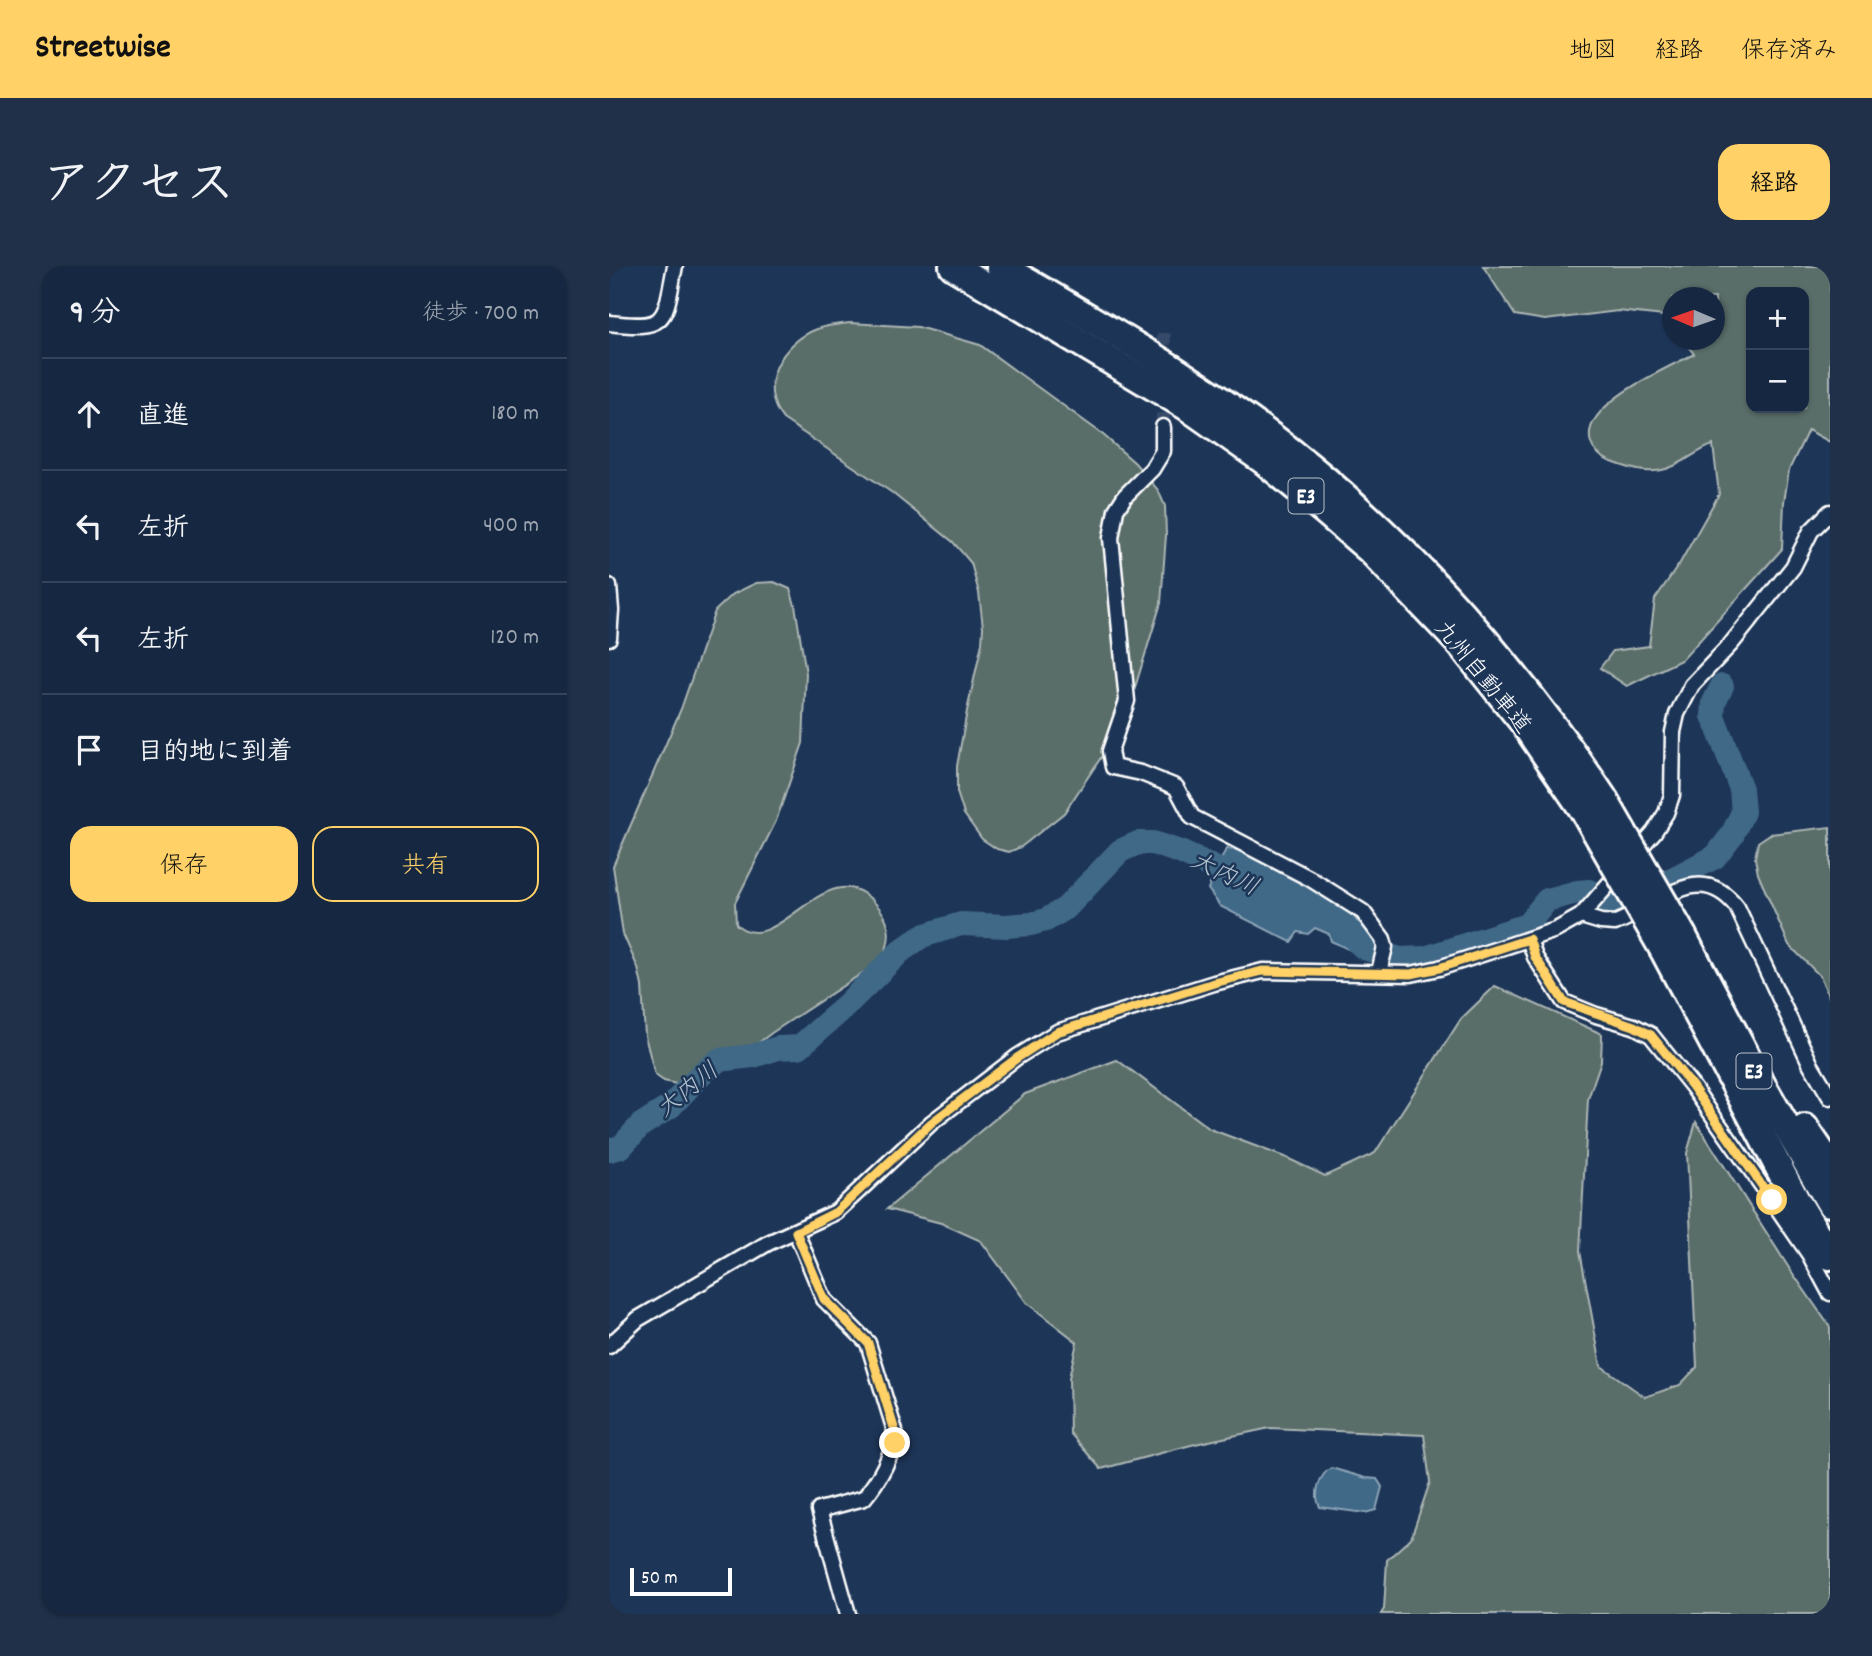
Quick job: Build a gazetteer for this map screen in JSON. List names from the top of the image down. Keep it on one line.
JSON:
{"streets":{"highway":["E3","九州自動車道"]},"water":["大内川"],"scale_bar":"50 m","north":"left","page":{"header":"Streetwise","nav":["地図","経路","保存済み"],"title":"アクセス","buttons":["経路",["保存","共有"]],"heading":["9 分","徒歩 · 700 m"],"map_buttons":["+","−"],"list":[["直進","180 m"],["左折","400 m"],["左折","120 m"],"目的地に到着"],"scale":"50 m"}}
